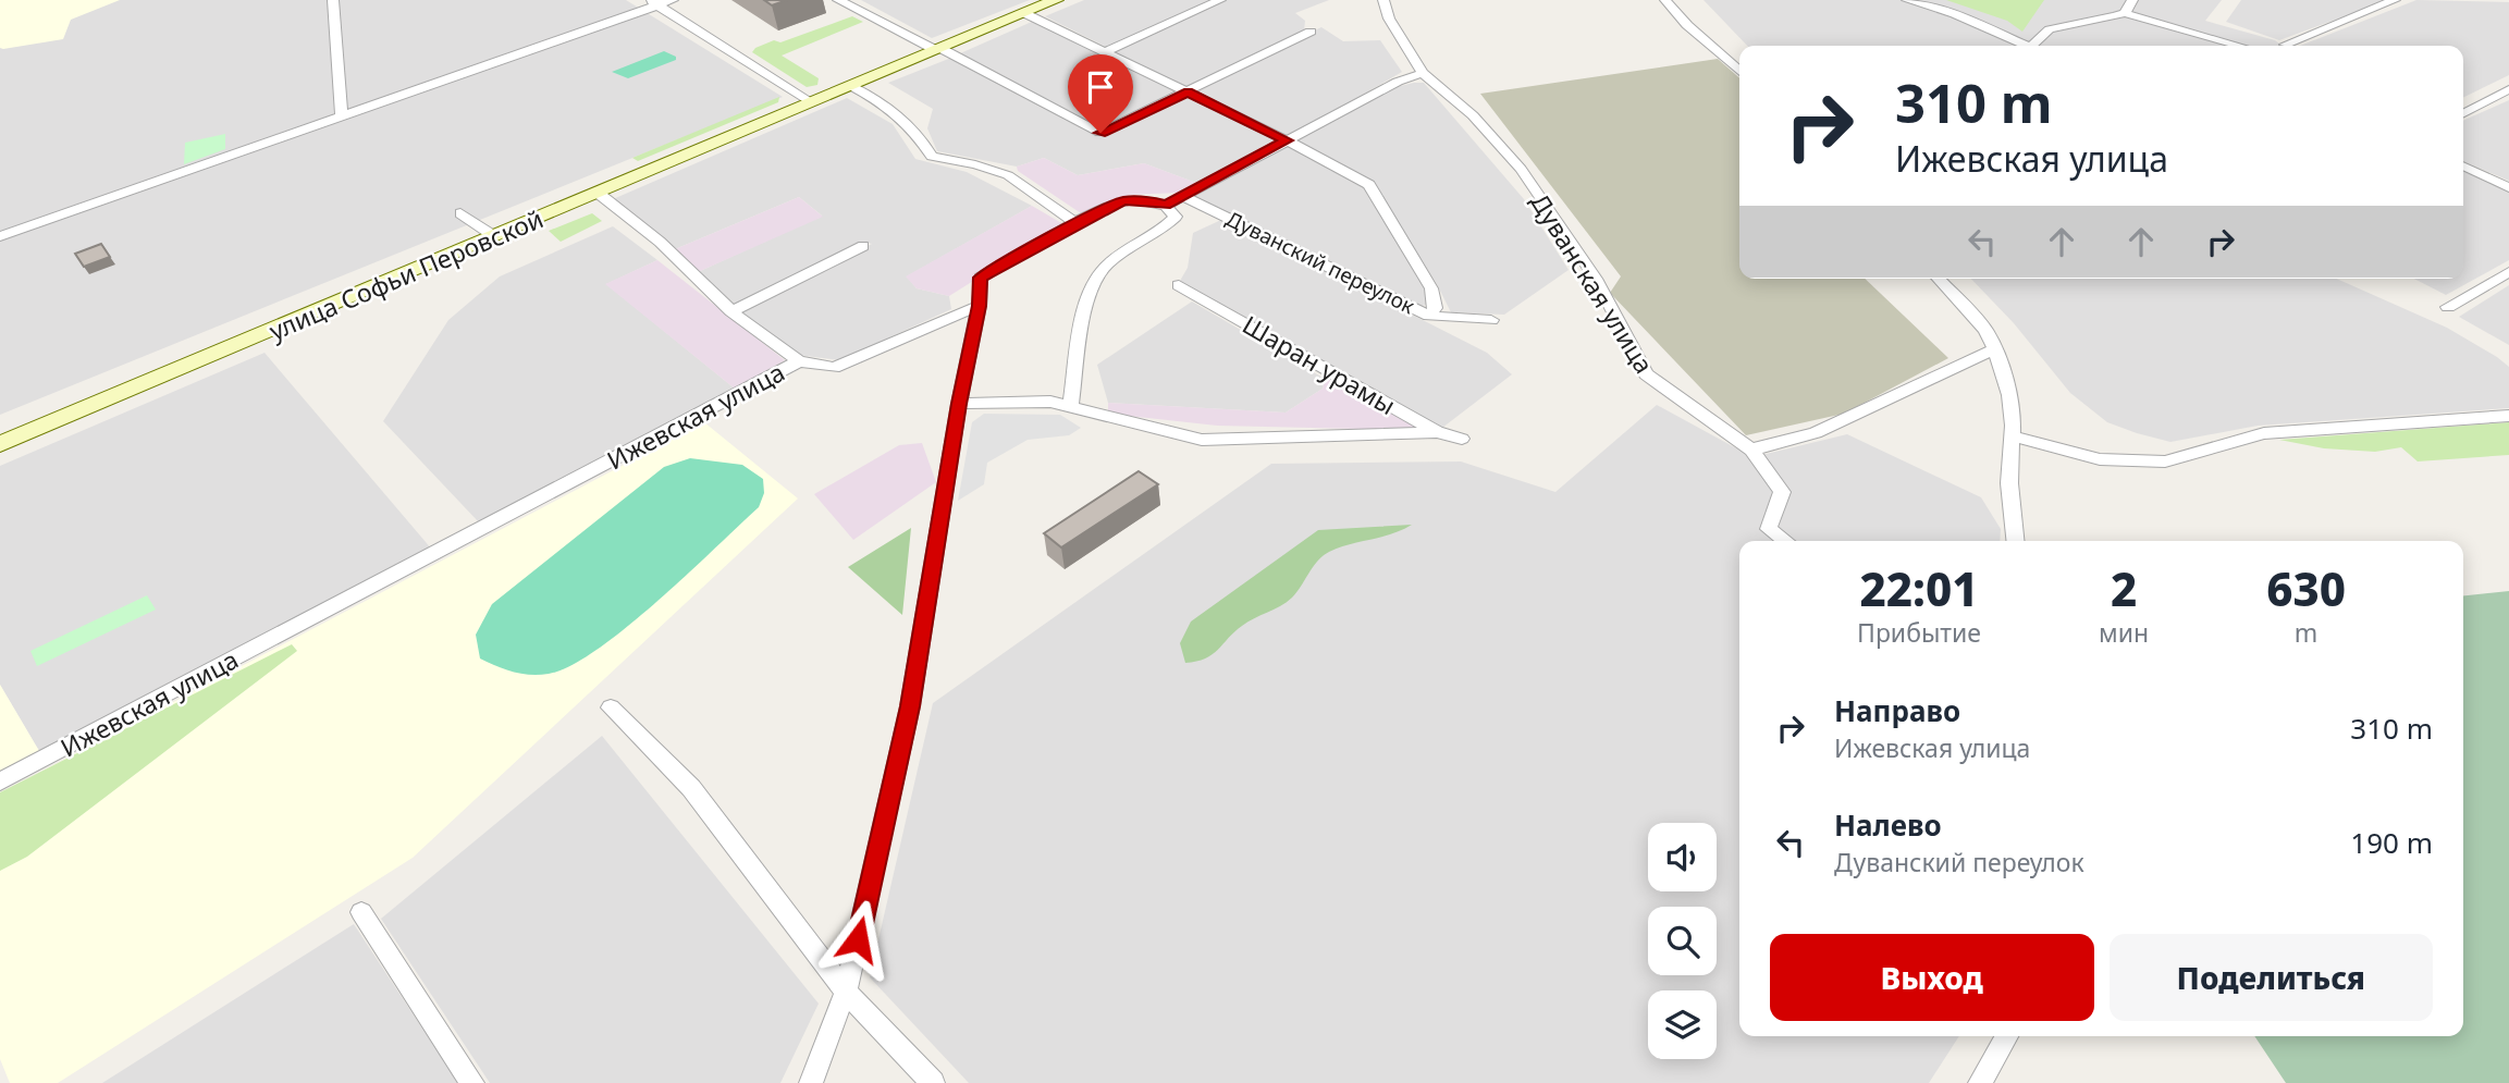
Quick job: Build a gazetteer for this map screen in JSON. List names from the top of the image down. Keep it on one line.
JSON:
{"streets":{"main road":["улица Софьи Перовской"],"street":["Дуванский переулок","Дуванская улица","Шаран урамы","Ижевская улица"]},"crossings":[["Дуванский переулок","улица Софьи Перовской"]],"page":{"turn":["310 m","Ижевская улица"],"eta":["22:01","Прибытие","2","мин","630","m"],"list":[{"name":"Направо","note":"Ижевская улица","value":"310 m"},{"name":"Налево","note":"Дуванский переулок","value":"190 m"}],"buttons":["Выход","Поделиться"]}}
